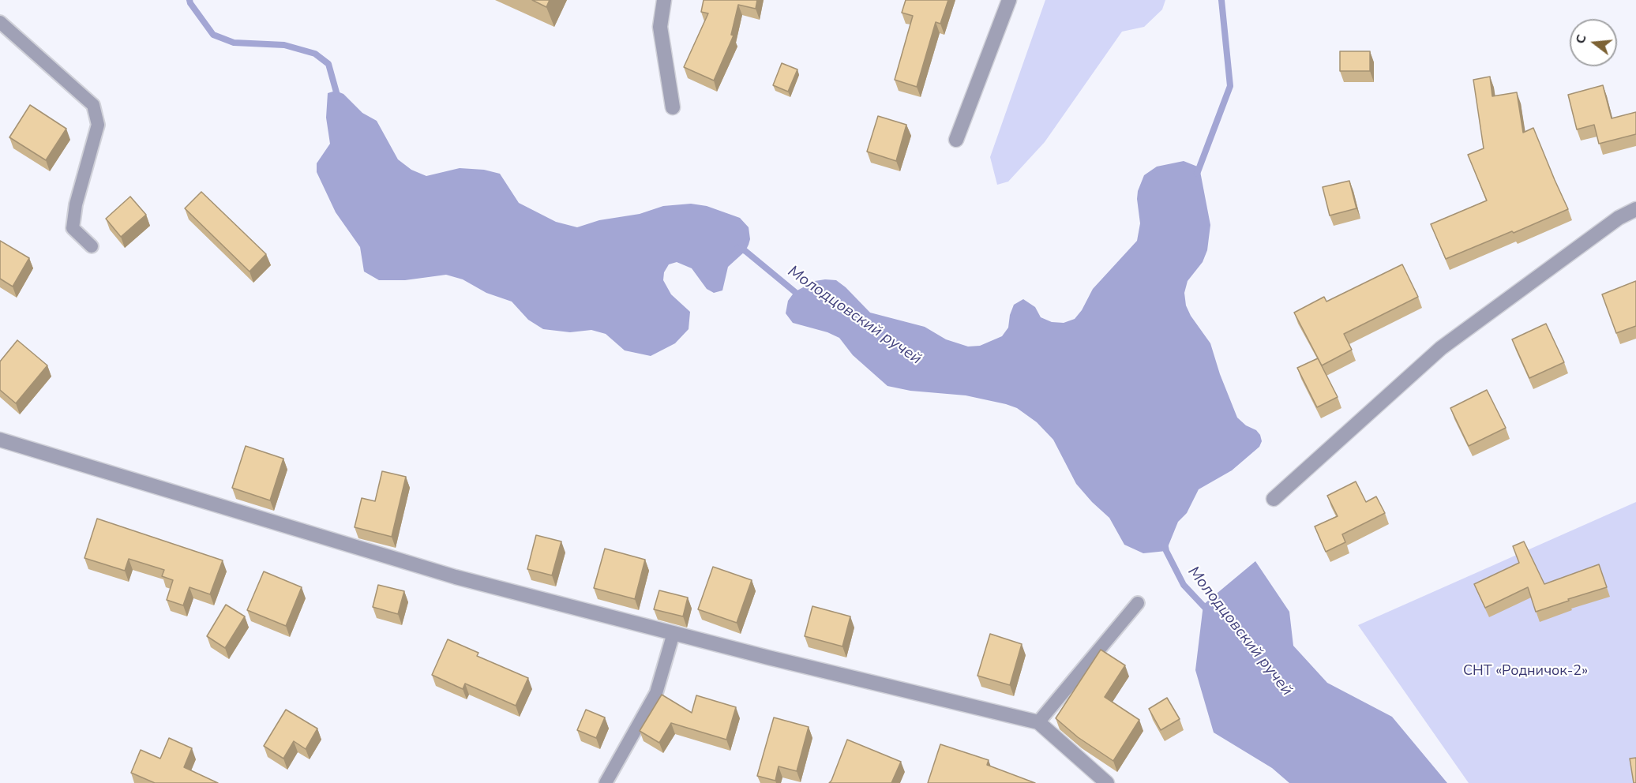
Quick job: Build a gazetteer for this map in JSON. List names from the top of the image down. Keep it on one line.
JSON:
{"water":["Молодцовский ручей"],"parks":["СНТ «Родничок-2»"],"north":"left"}
